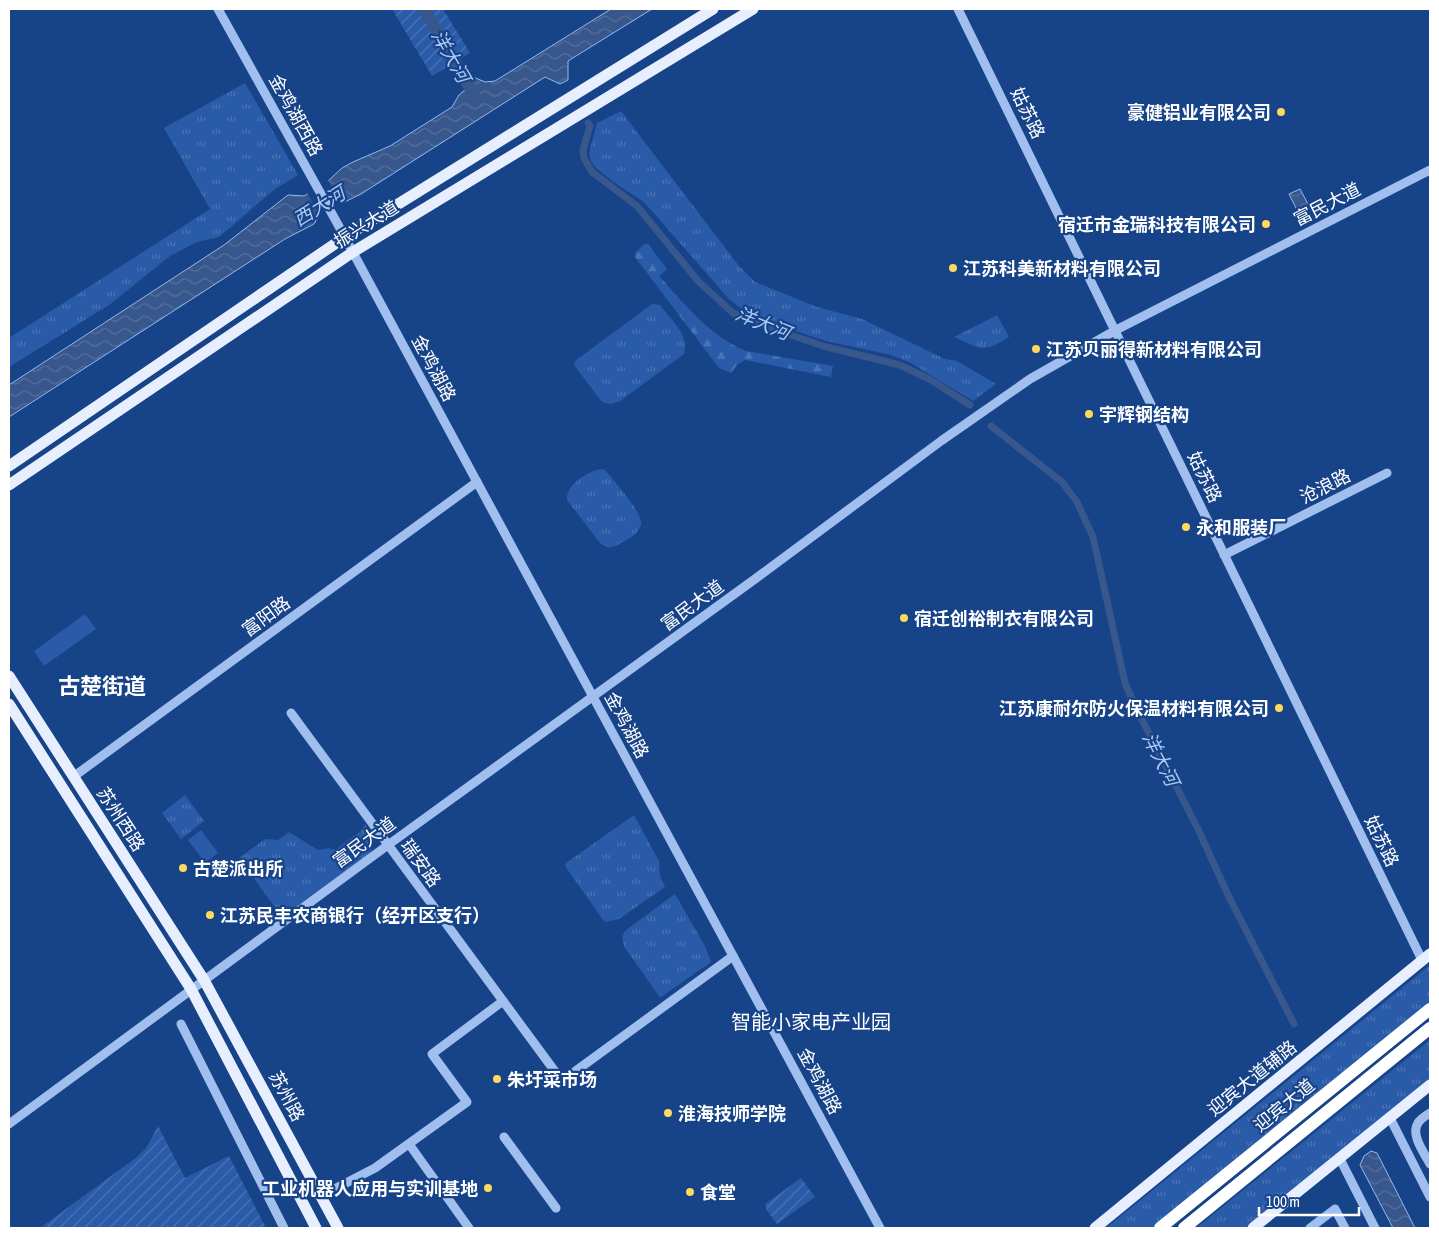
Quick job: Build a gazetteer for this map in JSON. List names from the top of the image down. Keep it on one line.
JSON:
{"streets":{"highway":["迎宾大道"],"main road":["振兴大道","苏州西路","迎宾大道辅路","苏州路"],"street":["姑苏路","金鸡湖西路","富民大道","金鸡湖路","沧浪路","富阳路","瑞安路"]},"crossings":[["姑苏路","富民大道"],["姑苏路","沧浪路"],["姑苏路","迎宾大道辅路"],["金鸡湖西路","振兴大道"],["金鸡湖西路","金鸡湖路"],["富民大道","金鸡湖路"],["富民大道","苏州西路"],["富民大道","瑞安路"],["富民大道","苏州路"],["振兴大道","金鸡湖路"],["金鸡湖路","富阳路"],["金鸡湖路","瑞安路"],["富阳路","苏州西路"],["苏州西路","苏州路"]],"districts":["古楚街道","智能小家电产业园"],"water":["洋大河","西大河"],"places":["豪健铝业有限公司","宿迁市金瑞科技有限公司","江苏科美新材料有限公司","江苏贝丽得新材料有限公司","宇辉钢结构","永和服装厂","宿迁创裕制衣有限公司","江苏康耐尔防火保温材料有限公司","古楚派出所","江苏民丰农商银行（经开区支行）","朱圩菜市场","淮海技师学院","工业机器人应用与实训基地","食堂"],"scale_bar":"100 m"}
